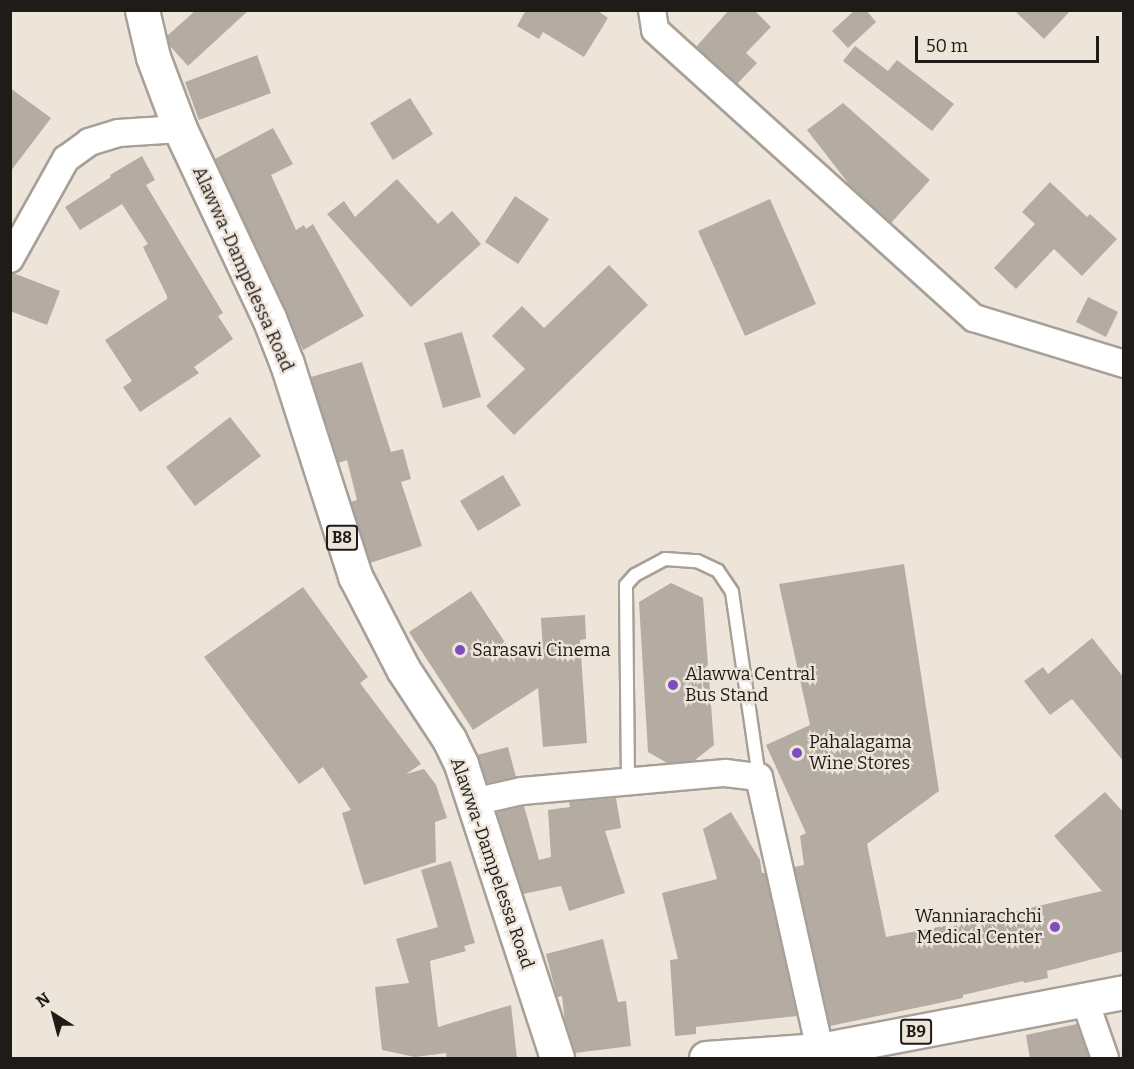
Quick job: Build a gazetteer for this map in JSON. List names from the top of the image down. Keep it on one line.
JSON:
{"streets":{"main road":["Alawwa-Dampelessa Road","B8","B9"]},"places":["Sarasavi Cinema","Alawwa Central Bus Stand","Pahalagama Wine Stores","Wanniarachchi Medical Center"],"scale_bar":"50 m","north":"top left"}
